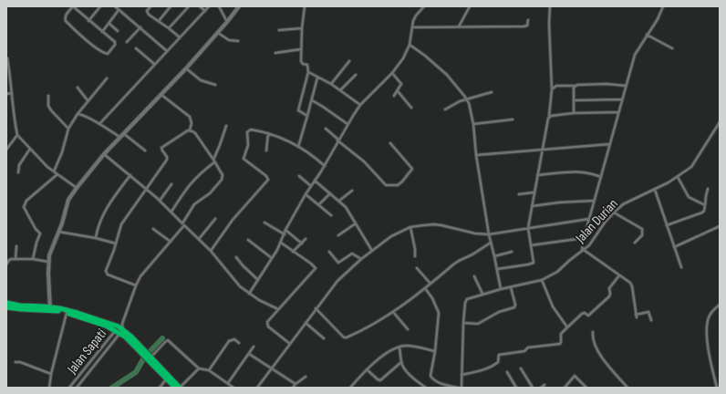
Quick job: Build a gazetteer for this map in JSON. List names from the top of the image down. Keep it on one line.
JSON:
{"streets":{"street":["Jalan Durian","Jalan Sapati"]}}
